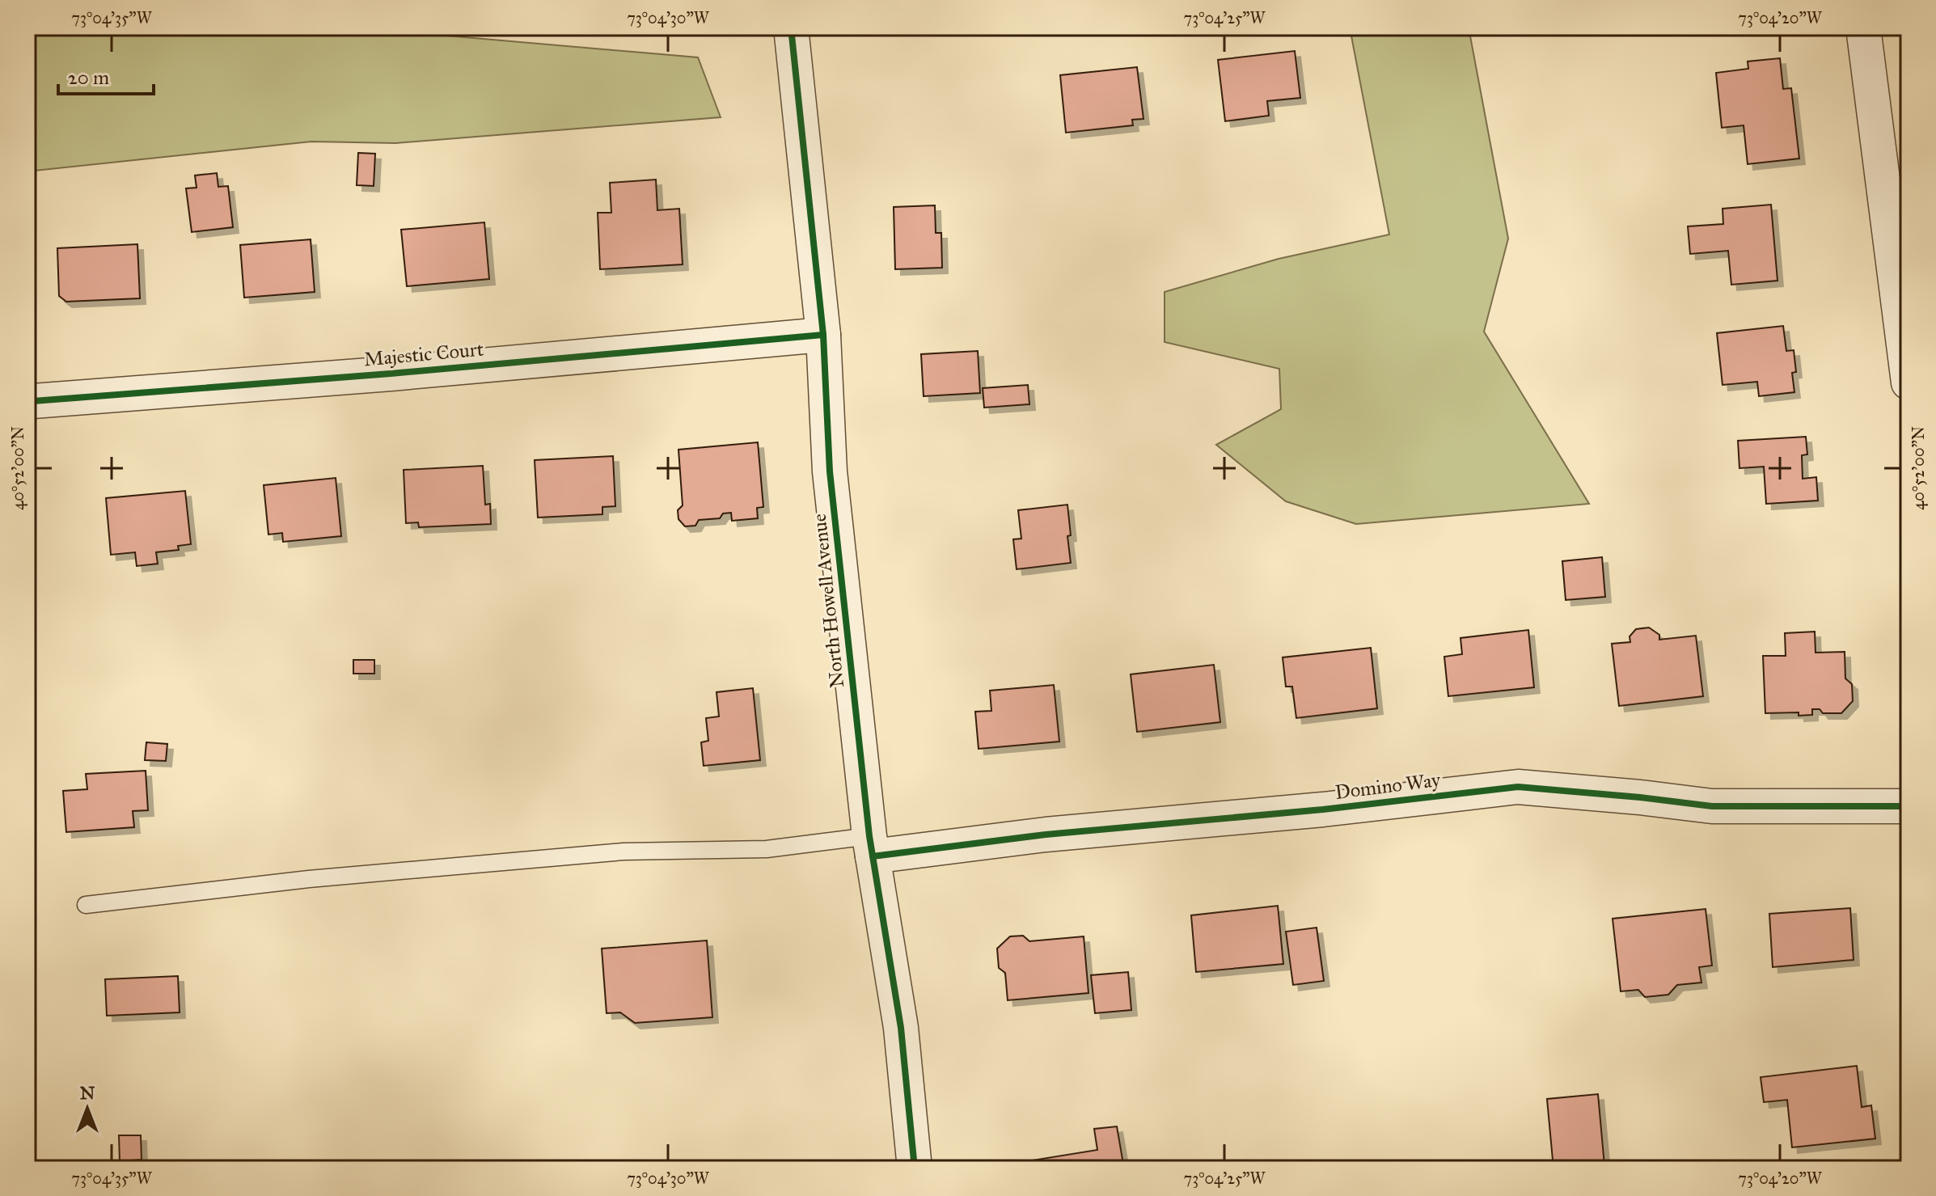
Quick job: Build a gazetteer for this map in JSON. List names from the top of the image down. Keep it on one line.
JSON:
{"streets":{"street":["Majestic Court","North Howell Avenue","Domino Way"]},"crossings":[["Majestic Court","North Howell Avenue"],["North Howell Avenue","Domino Way"]],"scale_bar":"20 m","north":"top","coordinates":["73°04'35\"W","73°04'30\"W","73°04'25\"W","73°04'20\"W","40°52'00\"N"]}
